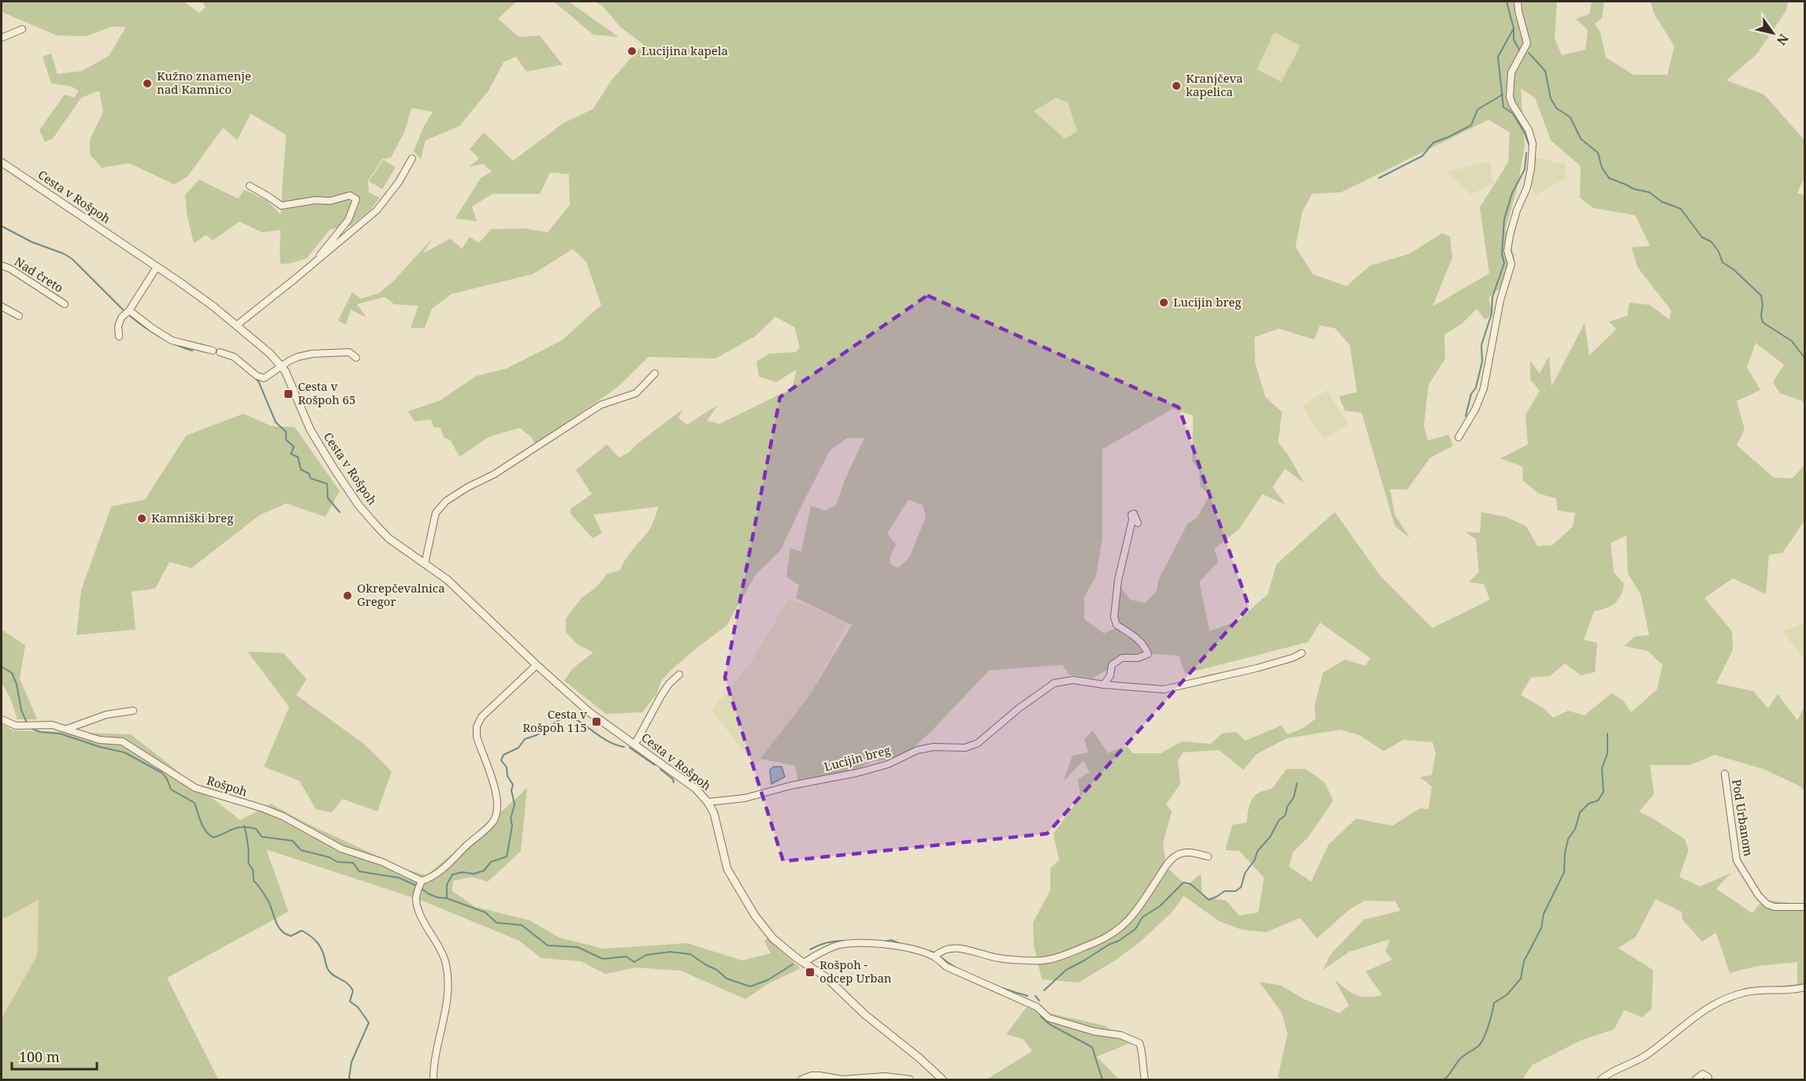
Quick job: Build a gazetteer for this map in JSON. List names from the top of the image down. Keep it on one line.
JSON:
{"streets":{"street":["Cesta v Rošpoh","Nad čreto","Lucijin breg","Rošpoh","Pod Urbanom"]},"crossings":[["Cesta v Rošpoh","Lucijin breg"]],"places":{"other":["Lucijina kapela","Kužno znamenje nad Kamnico","Kranjčeva kapelica","Lucijin breg","Kamniški breg","Okrepčevalnica Gregor"],"transit":["Cesta v Rošpoh 65","Cesta v Rošpoh 115","Rošpoh - odcep Urban"]},"scale_bar":"100 m","north":"bottom right"}
